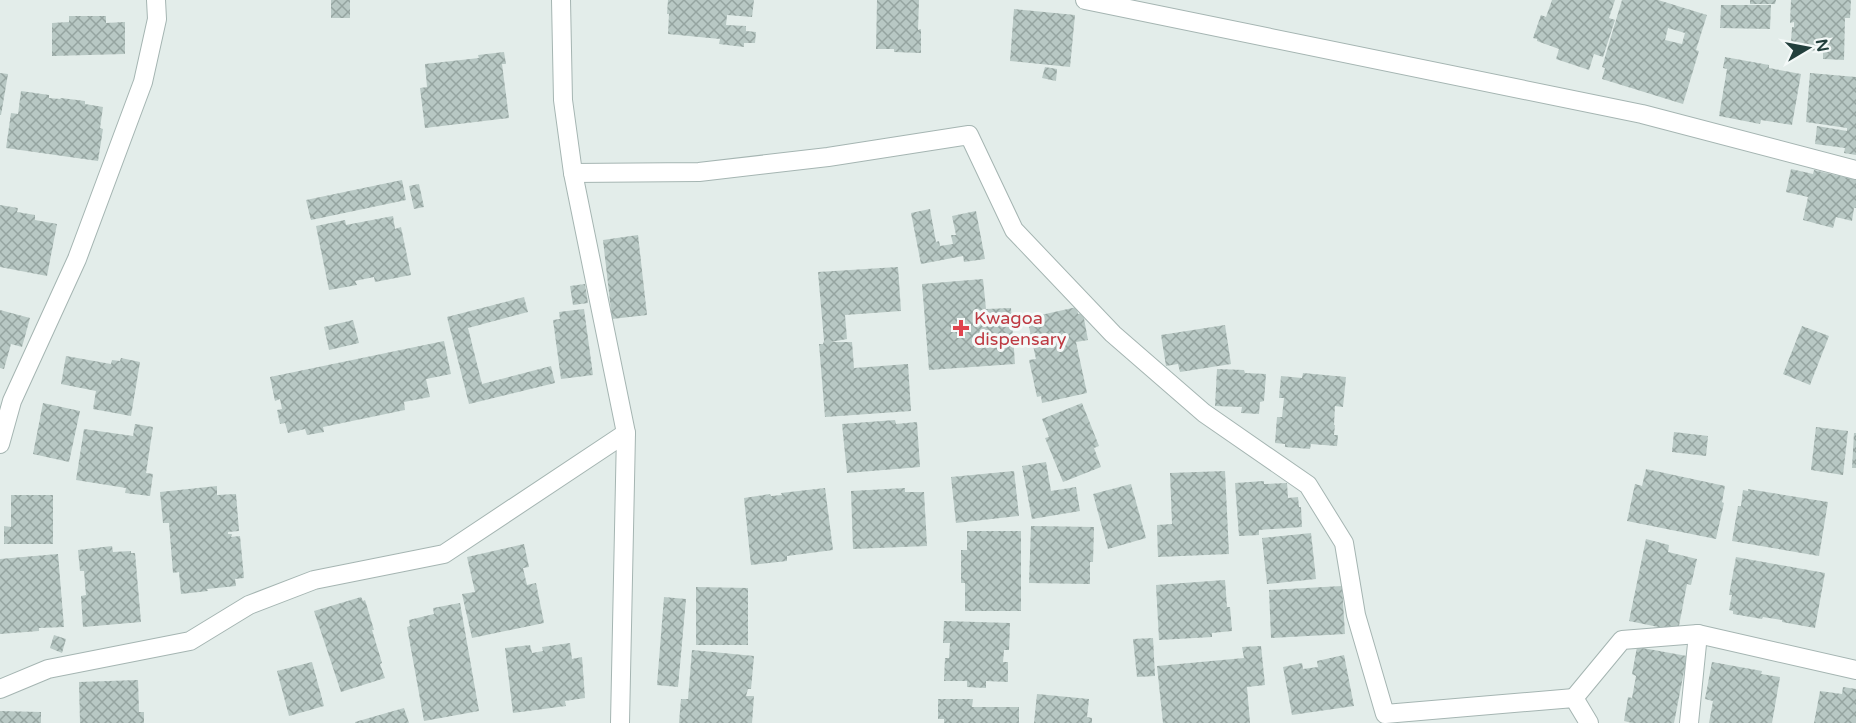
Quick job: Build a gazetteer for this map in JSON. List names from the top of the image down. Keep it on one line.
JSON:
{"places":{"health":["Kwagoa dispensary"]},"north":"right"}
